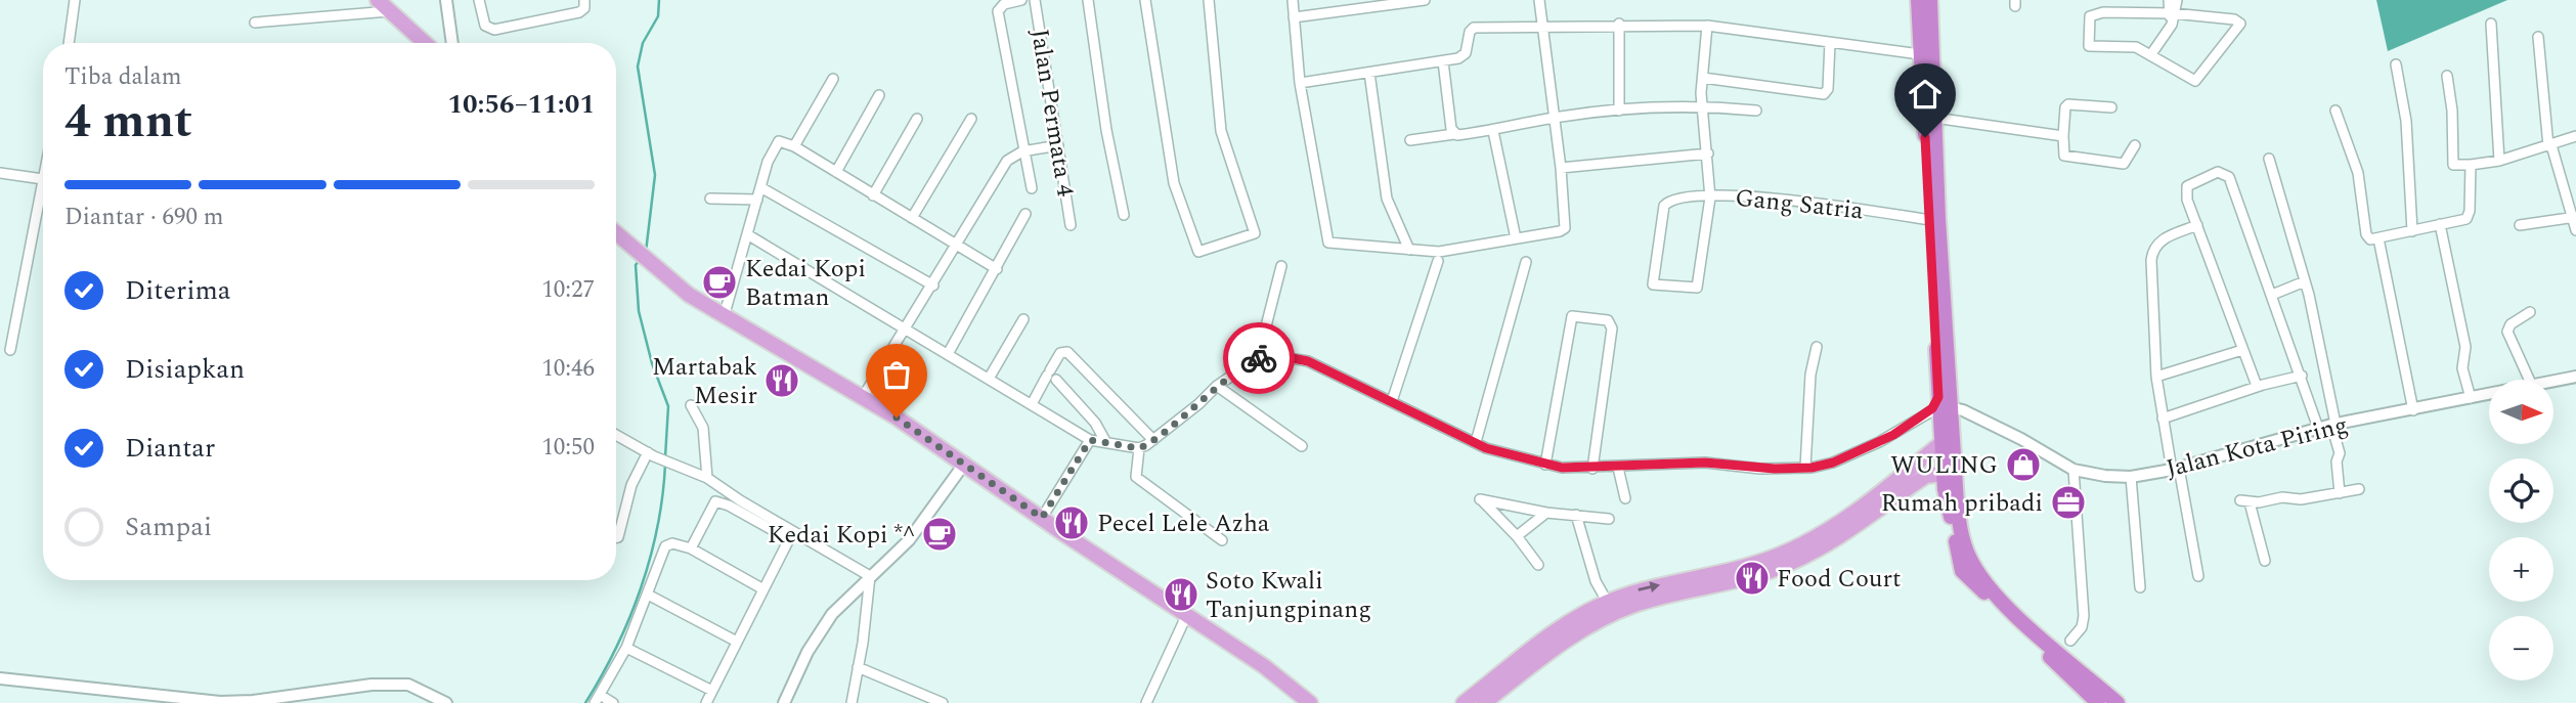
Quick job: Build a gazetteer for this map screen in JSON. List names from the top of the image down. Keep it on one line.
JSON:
{"streets":{"street":["Jalan Permata 4","Gang Satria","Jalan Kota Piring"]},"places":{"cafe":["Kedai Kopi Batman","Kedai Kopi *^"],"restaurant":["Martabak Mesir","Pecel Lele Azha","Food Court","Soto Kwali Tanjungpinang"],"shop":["WULING"],"office":["Rumah pribadi"]},"north":"right","page":{"heading":["4 mnt","Tiba dalam","10:56–11:01"],"bar":"Diantar · 690 m","list":[["Diterima","10:27"],["Disiapkan","10:46"],["Diantar","10:50"],"Sampai"],"map_buttons":["+","−"]}}
